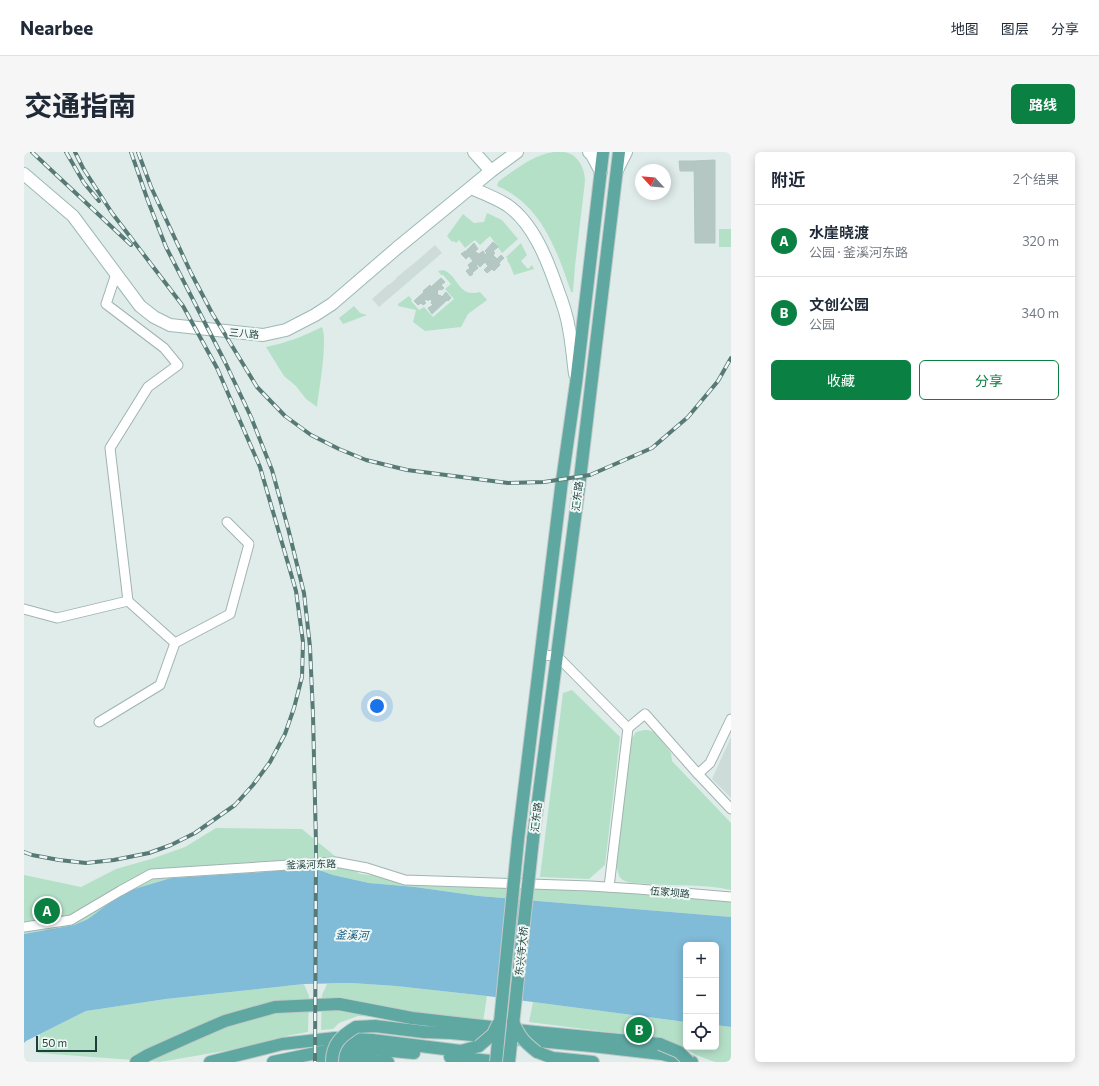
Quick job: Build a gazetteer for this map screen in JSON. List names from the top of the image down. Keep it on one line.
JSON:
{"streets":{"main road":["三八路","汇东路","东兴寺大桥"],"street":["釜溪河东路","伍家坝路"]},"crossings":[["汇东路","东兴寺大桥"],["釜溪河东路","伍家坝路"]],"water":["釜溪河"],"scale_bar":"50 m","north":"top left","page":{"header":"Nearbee","nav":["地图","图层","分享"],"title":"交通指南","buttons":["路线",["收藏","分享"]],"heading":["附近","2个结果"],"list":[{"mark":"A","name":"水崖晓渡","note":"公园 · 釜溪河东路","value":"320 m"},{"mark":"B","name":"文创公园","note":"公园","value":"340 m"}],"pins":["A","B"],"map_buttons":["+","−"],"scale":"50 m"}}
